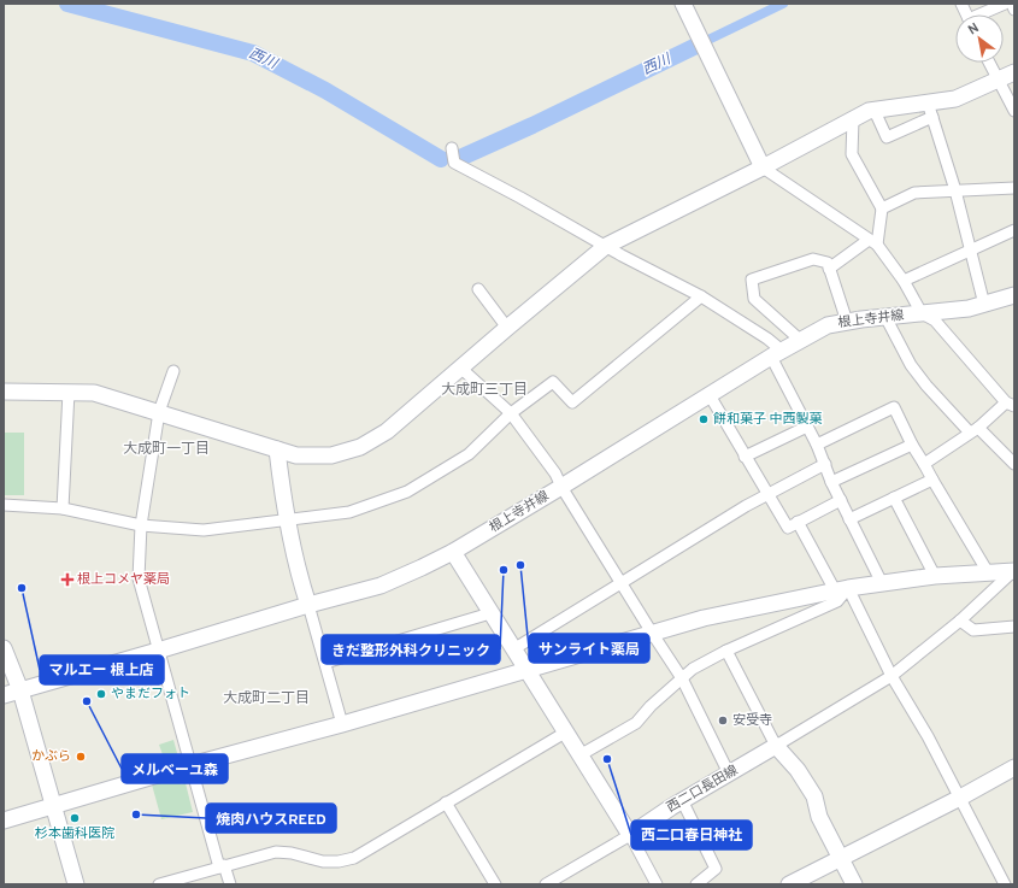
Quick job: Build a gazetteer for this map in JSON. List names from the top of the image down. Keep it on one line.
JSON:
{"streets":{"street":["根上寺井線","西二口長田線"]},"districts":["大成町三丁目","大成町一丁目","大成町二丁目"],"water":["西川"],"places":{"other":["餅和菓子 中西製菓","サンライト薬局","きだ整形外科クリニック","マルエー 根上店","やまだフォト","メルベーユ森","安受寺","かぶら","西二口春日神社","焼肉ハウスREED","杉本歯科医院"],"health":["根上コメヤ薬局"]},"north":"top left"}
